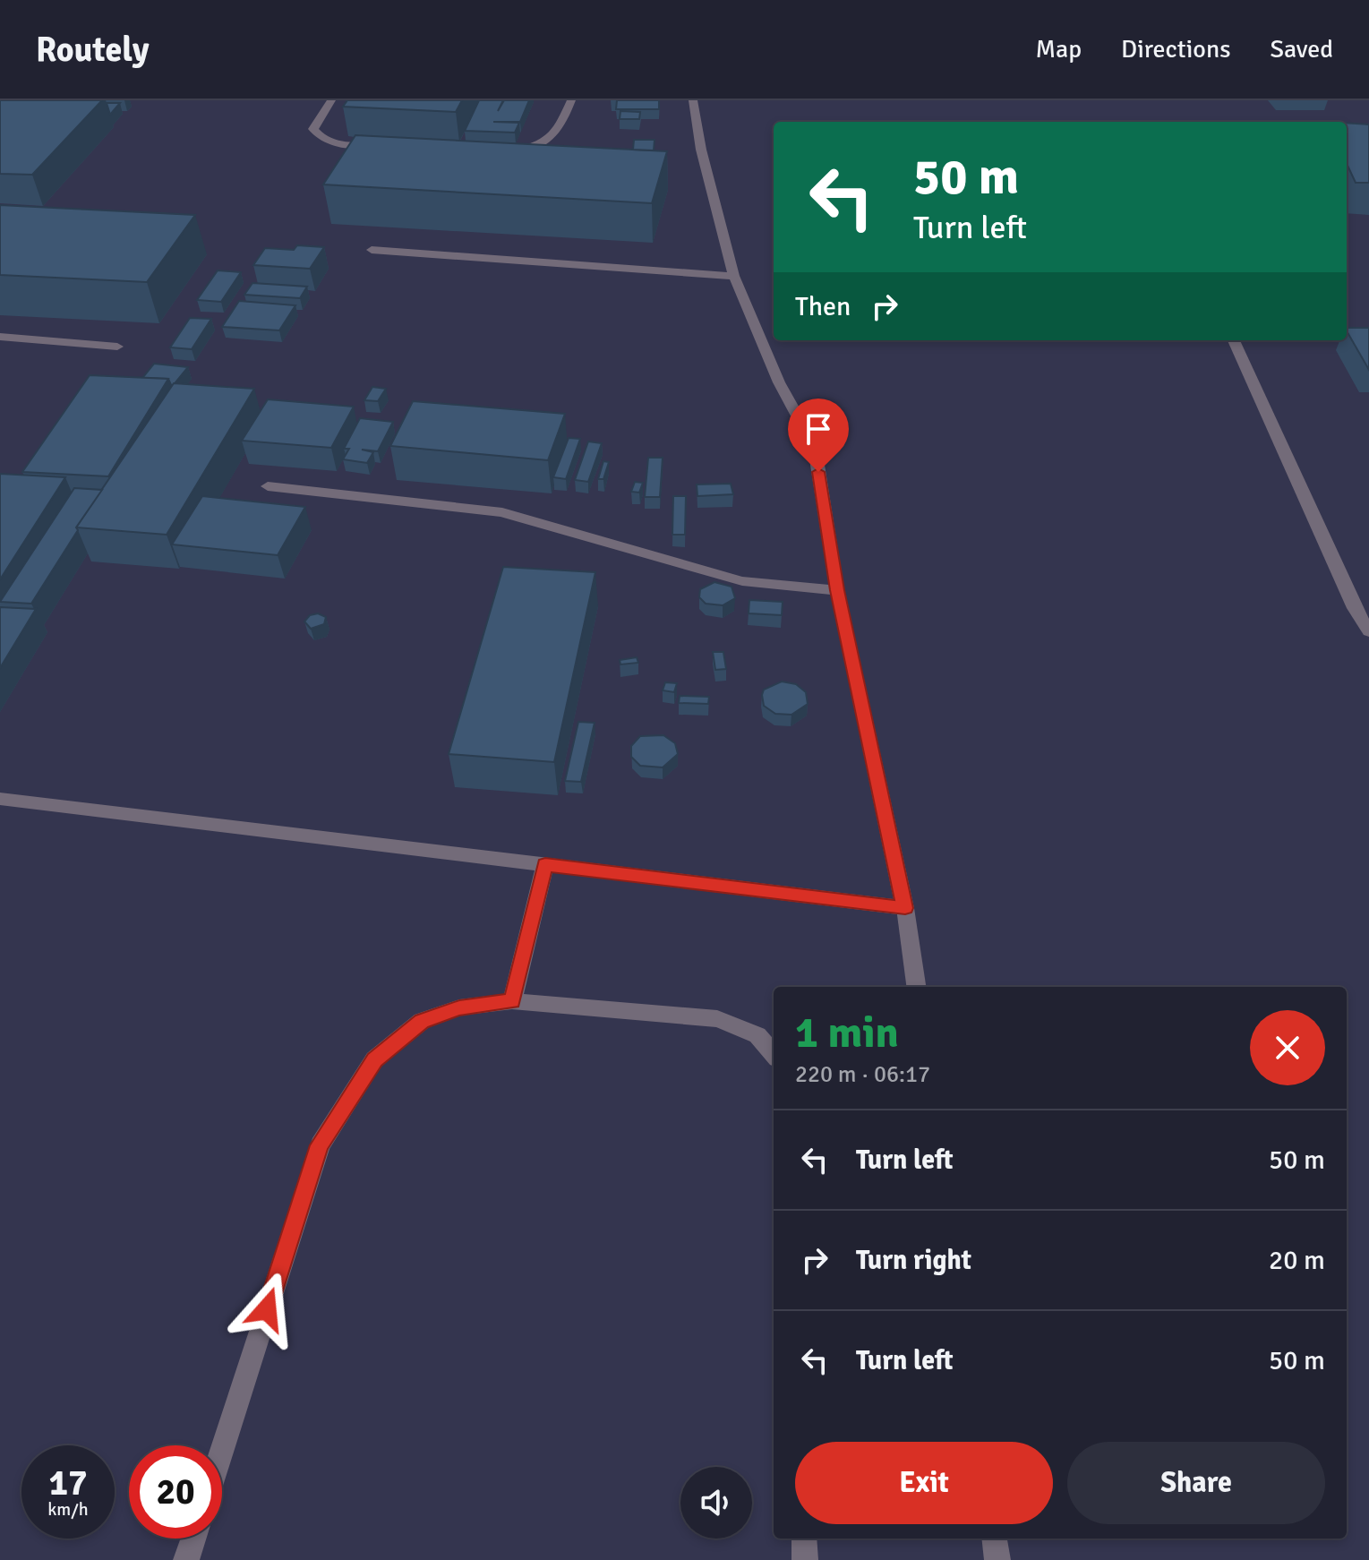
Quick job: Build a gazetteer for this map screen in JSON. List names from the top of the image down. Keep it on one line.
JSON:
{"page":{"header":"Routely","nav":["Map","Directions","Saved"],"turn":["50 m","Turn left"],"then":"Then","heading":["1 min","220 m · 06:17"],"list":[{"name":"Turn left","value":"50 m"},{"name":"Turn right","value":"20 m"},{"name":"Turn left","value":"50 m"}],"buttons":["Exit","Share"],"speed":"17 km/h","limit":"20"}}
